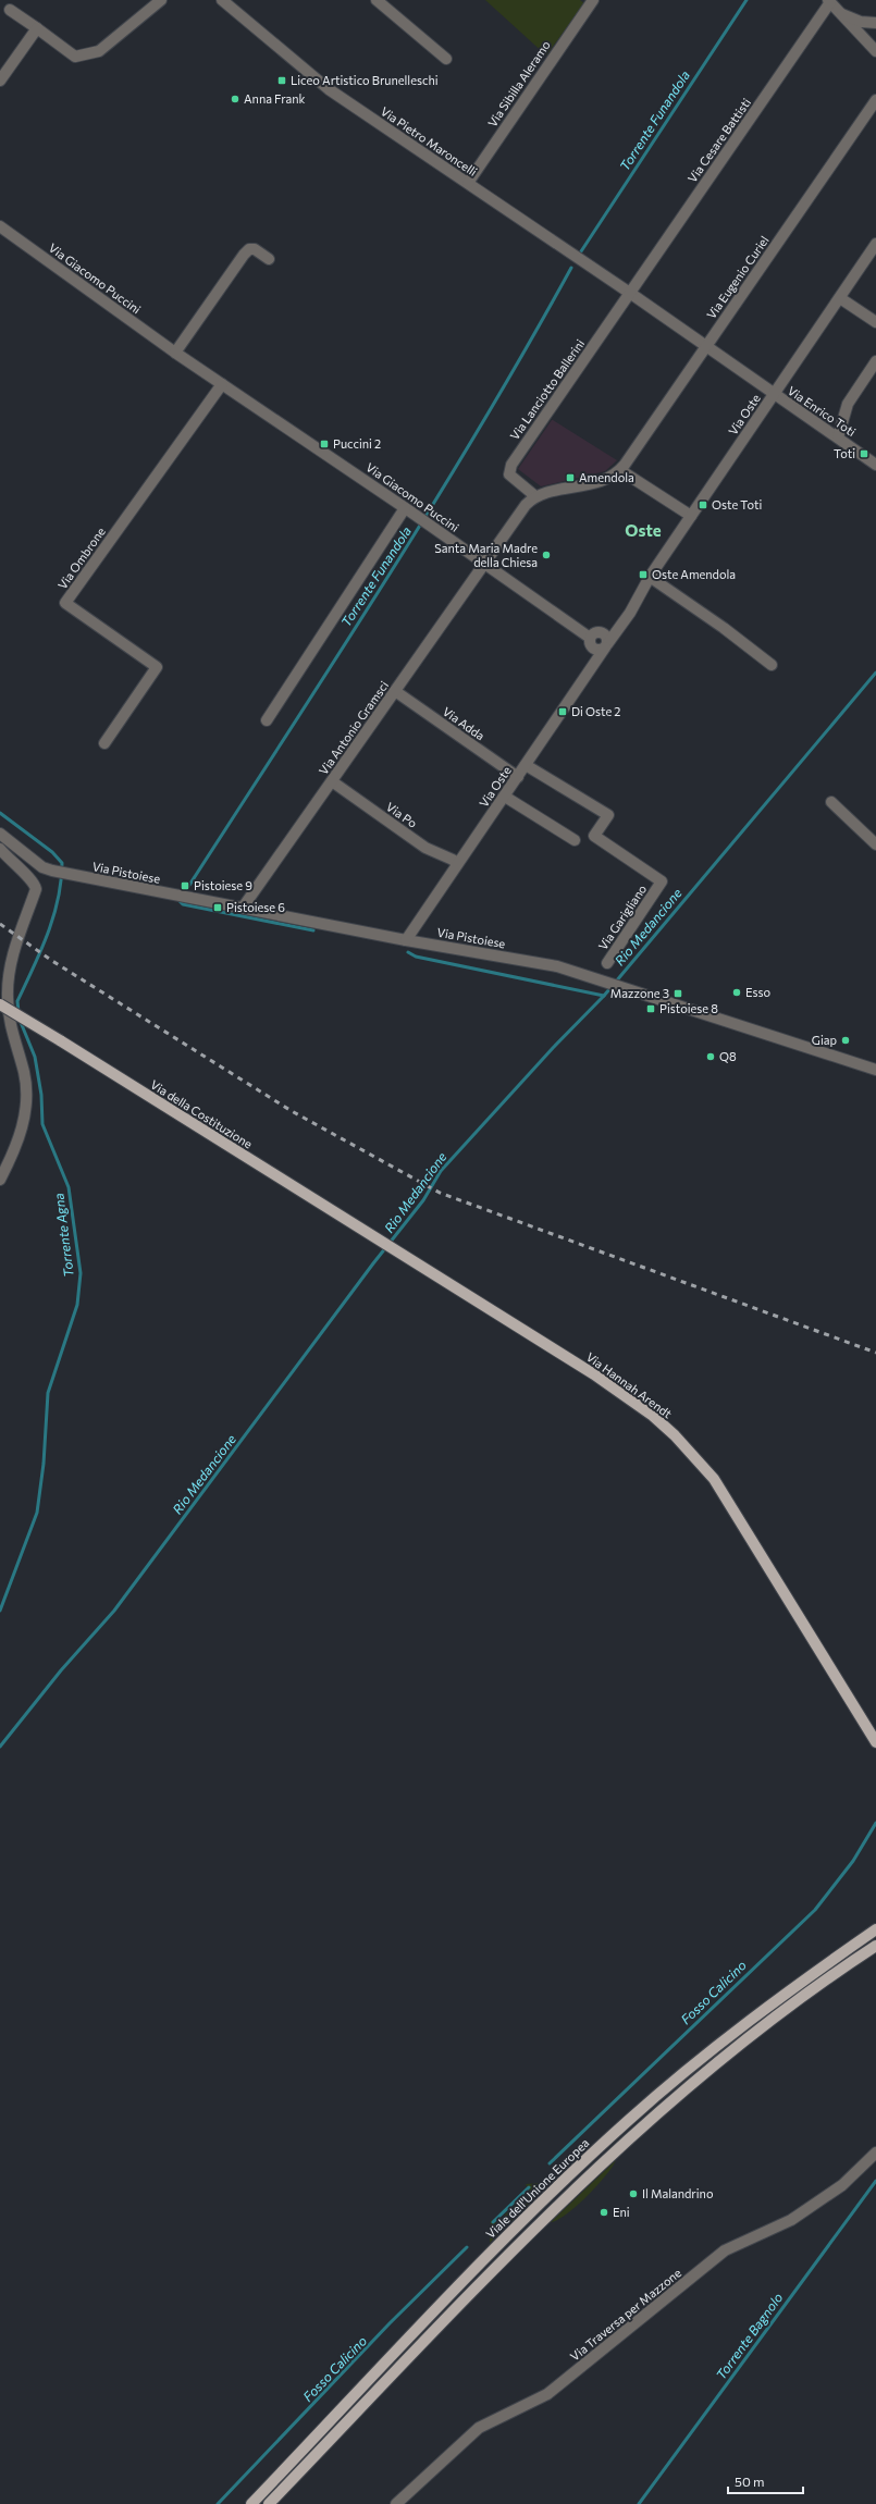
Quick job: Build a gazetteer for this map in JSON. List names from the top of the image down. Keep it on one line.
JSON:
{"streets":{"main road":["Via della Costituzione","Via Hannah Arendt","Viale dell'Unione Europea"],"street":["Via Sibilla Aleramo","Via Cesare Battisti","Via Pietro Maroncelli","Via Eugenio Curiel","Via Giacomo Puccini","Via Lanciotto Ballerini","Via Enrico Toti","Via Oste","Via Ombrone","Via Adda","Via Antonio Gramsci","Via Po","Via Pistoiese","Via Garigliano","Via Traversa per Mazzone"]},"crossings":[["Via Sibilla Aleramo","Via Pietro Maroncelli"],["Via Cesare Battisti","Via Pietro Maroncelli"],["Via Cesare Battisti","Via Lanciotto Ballerini"],["Via Pietro Maroncelli","Via Eugenio Curiel"],["Via Pietro Maroncelli","Via Lanciotto Ballerini"],["Via Pietro Maroncelli","Via Enrico Toti"],["Via Eugenio Curiel","Via Enrico Toti"],["Via Giacomo Puccini","Via Oste"],["Via Giacomo Puccini","Via Ombrone"],["Via Giacomo Puccini","Via Antonio Gramsci"],["Via Lanciotto Ballerini","Via Antonio Gramsci"],["Via Enrico Toti","Via Oste"],["Via Oste","Via Adda"],["Via Oste","Via Po"],["Via Oste","Via Pistoiese"],["Via Oste","Via Garigliano"],["Via Adda","Via Antonio Gramsci"],["Via Antonio Gramsci","Via Po"],["Via Antonio Gramsci","Via Pistoiese"],["Via della Costituzione","Via Hannah Arendt"]],"districts":["Oste"],"water":["Torrente Funandola","Rio Medancione","Torrente Agna","Fosso Calicino","Torrente Bagnolo"],"places":{"transit":["Liceo Artistico Brunelleschi","Puccini 2","Toti","Amendola","Oste Toti","Oste Amendola","Di Oste 2","Pistoiese 9","Pistoiese 6","Mazzone 3","Pistoiese 8"],"other":["Anna Frank","Santa Maria Madre della Chiesa","Esso","Giap","Q8","Il Malandrino","Eni"]},"scale_bar":"50 m"}
